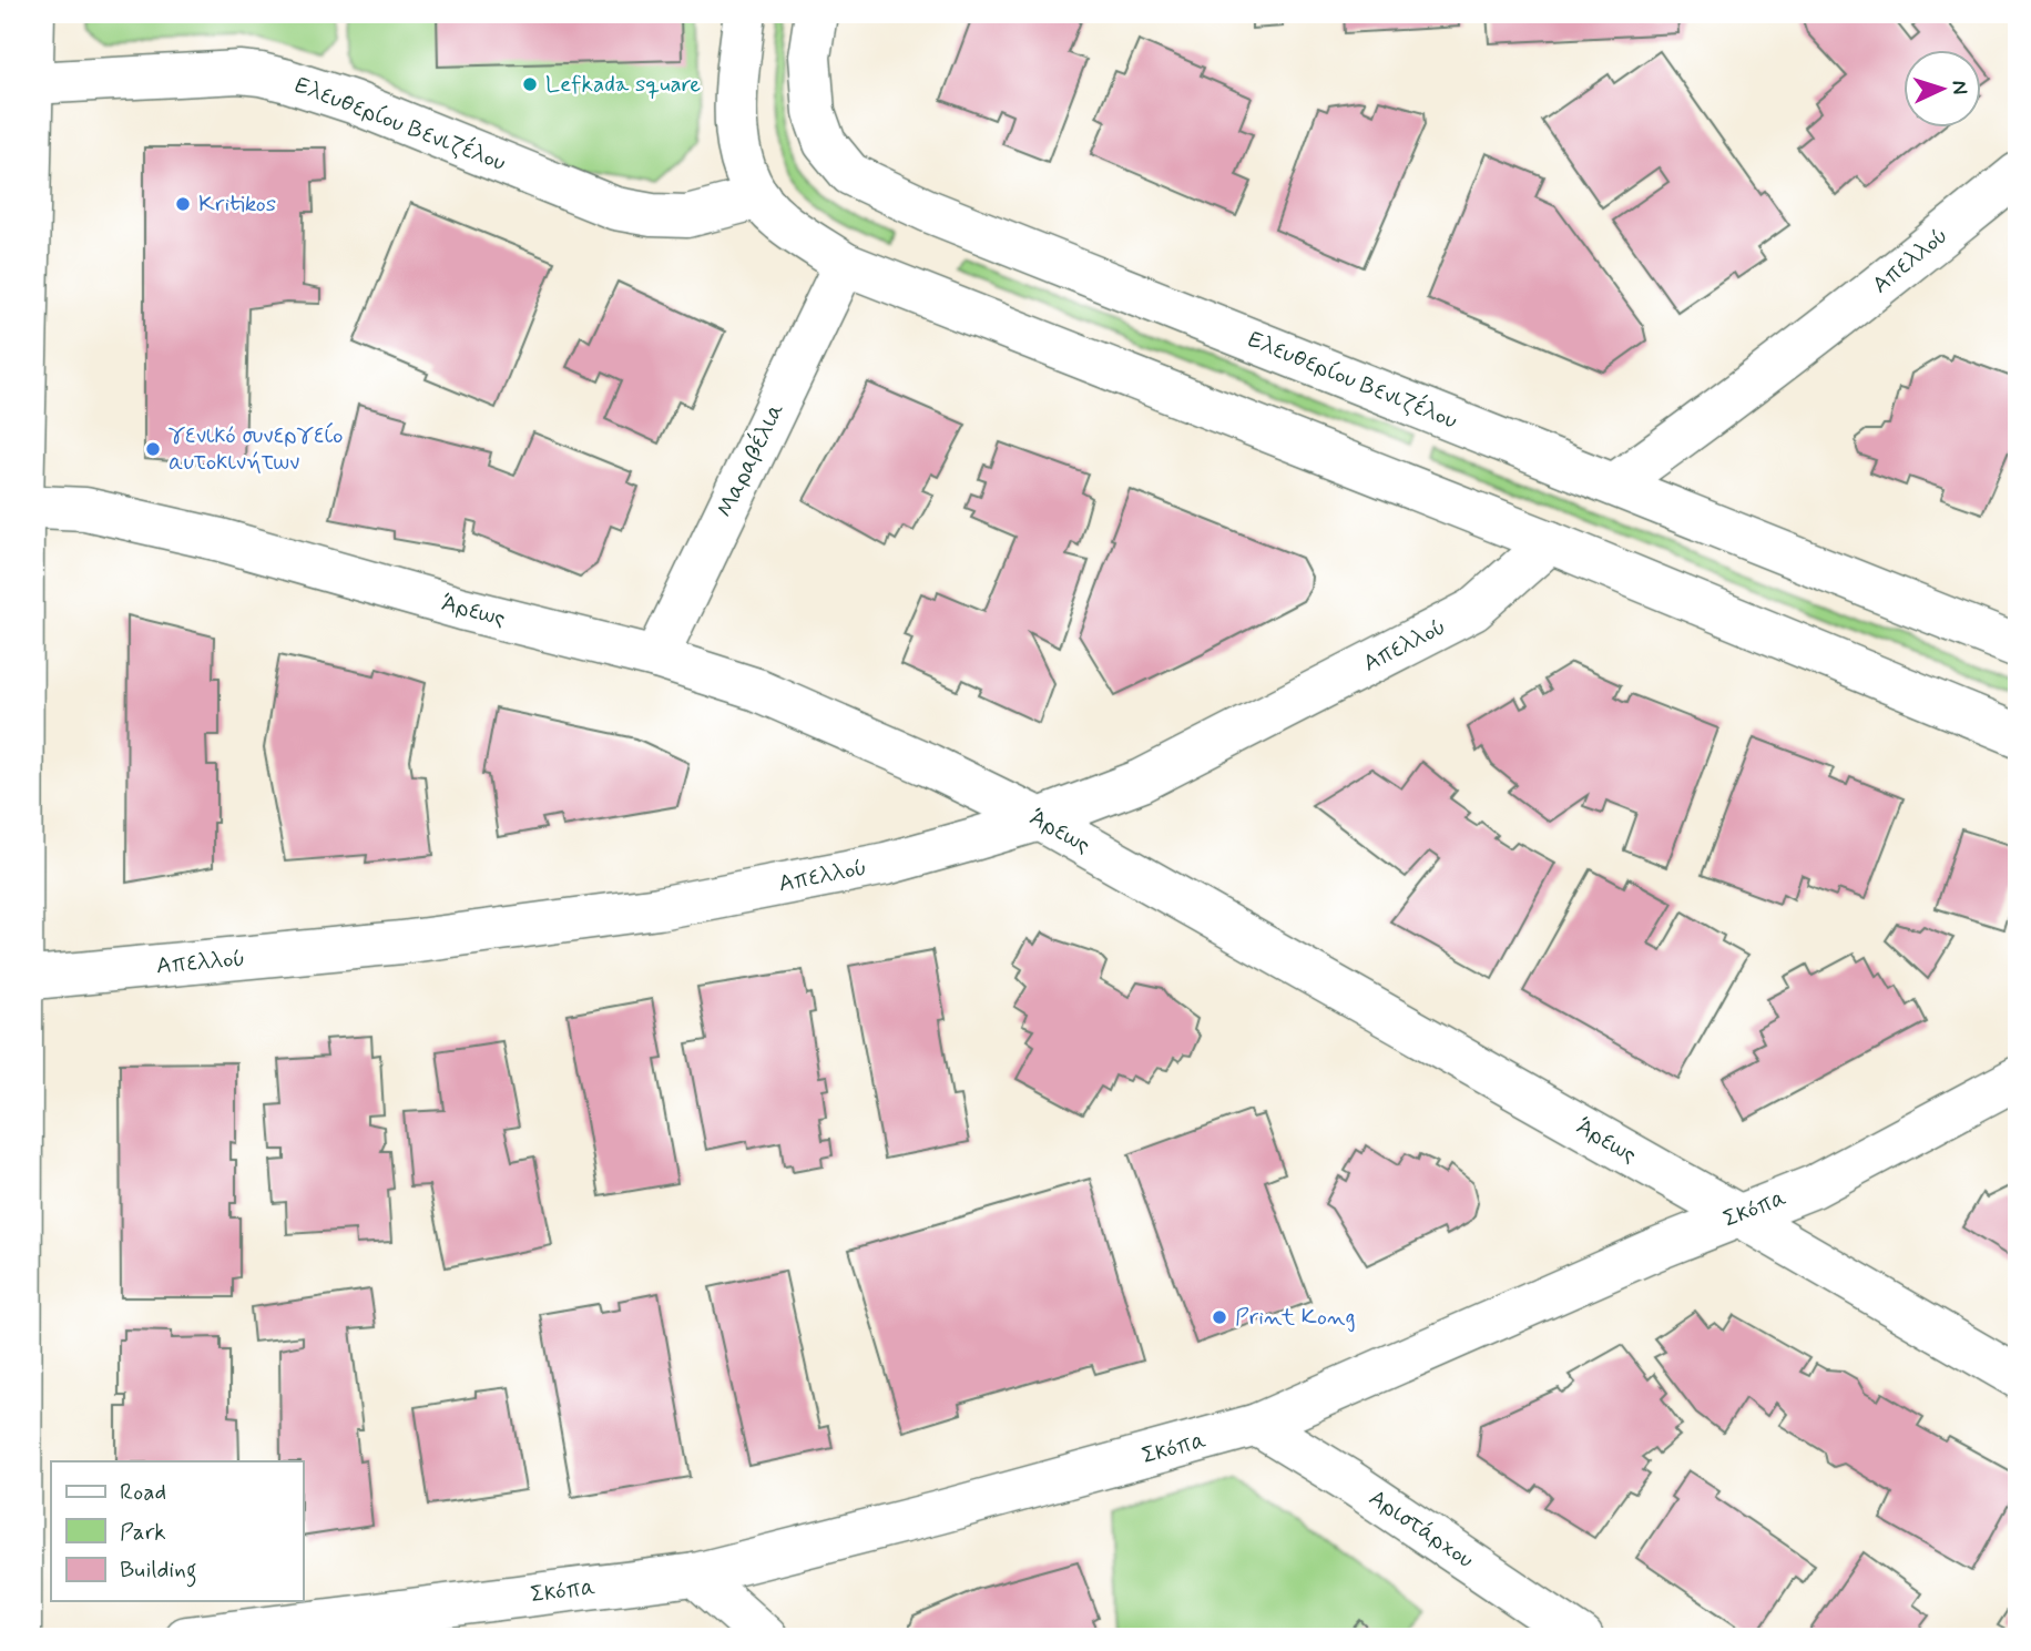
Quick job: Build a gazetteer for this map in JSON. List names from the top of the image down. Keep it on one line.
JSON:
{"streets":{"street":["Ελευθερίου Βενιζέλου","Απελλού","Μαραβέλια","Άρεως","Σκόπα","Αριστάρχου"]},"crossings":[["Ελευθερίου Βενιζέλου","Απελλού"],["Απελλού","Άρεως"],["Μαραβέλια","Άρεως"],["Άρεως","Σκόπα"],["Σκόπα","Αριστάρχου"]],"places":["Lefkada square","Kritikos","γενικό συνεργείο αυτοκινήτων","Print Kong"],"legend":["Road","Park","Building"],"north":"right"}
